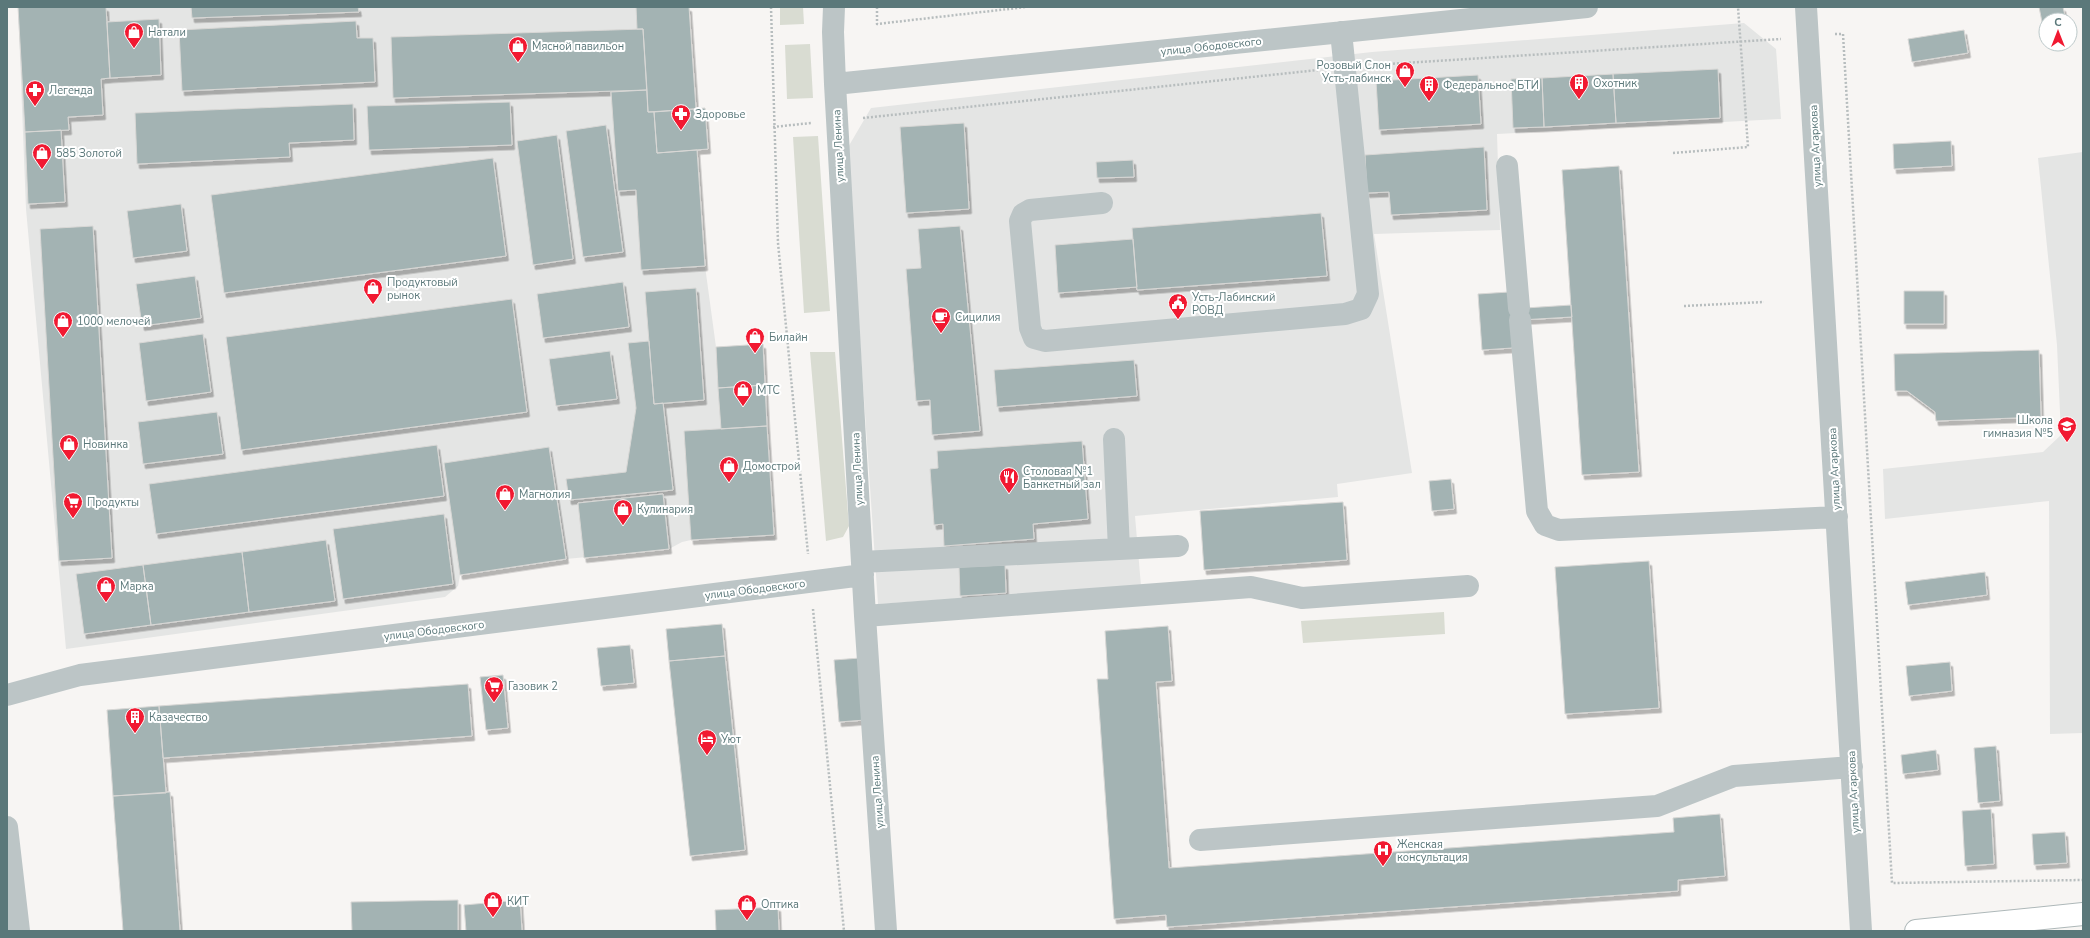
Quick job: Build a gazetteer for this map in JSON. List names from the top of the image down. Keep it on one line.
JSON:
{"streets":{"street":["улица Ободовского","улица Ленина","улица Агаркова"]},"crossings":[["улица Ободовского","улица Ленина"]],"places":{"shop":["Натали","Мясной павильон","Розовый Слон Усть-лабинск","585 Золотой","Продуктовый рынок","1000 мелочей","Билайн","МТС","Новинка","Домострой","Магнолия","Кулинария","Марка","КИТ","Оптика"],"building":["Охотник","Федеральное БТИ","Казачество"],"pharmacy":["Легенда","Здоровье"],"public building":["Усть-Лабинский РОВД"],"cafe":["Сицилия"],"school or university":["Школа гимназия №5"],"restaurant":["Столовая №1 Банкетный зал"],"supermarket":["Продукты","Газовик 2"],"hotel":["Уют"],"hospital":["Женская консультация"]},"north":"top"}
